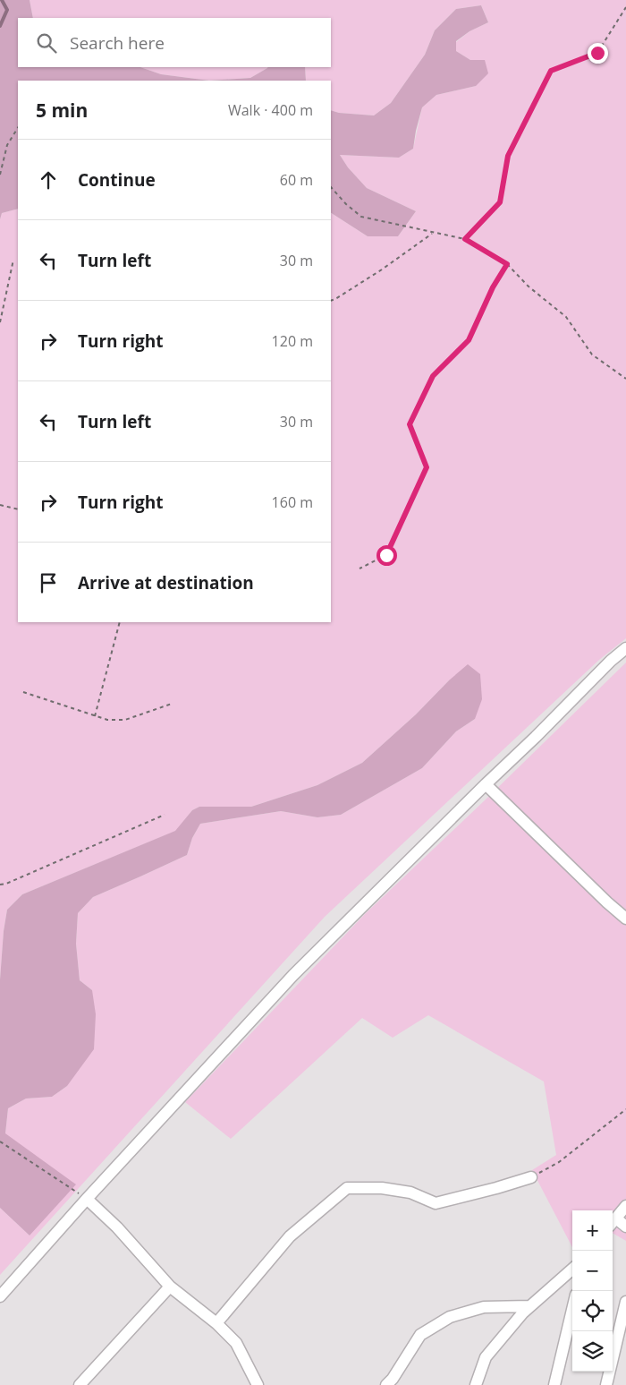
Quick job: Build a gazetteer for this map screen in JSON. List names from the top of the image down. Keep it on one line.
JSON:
{"page":{"search":"Search here","heading":["5 min","Walk · 400 m"],"list":[["Continue","60 m"],["Turn left","30 m"],["Turn right","120 m"],["Turn left","30 m"],["Turn right","160 m"],"Arrive at destination"],"map_buttons":["+","−"]}}
